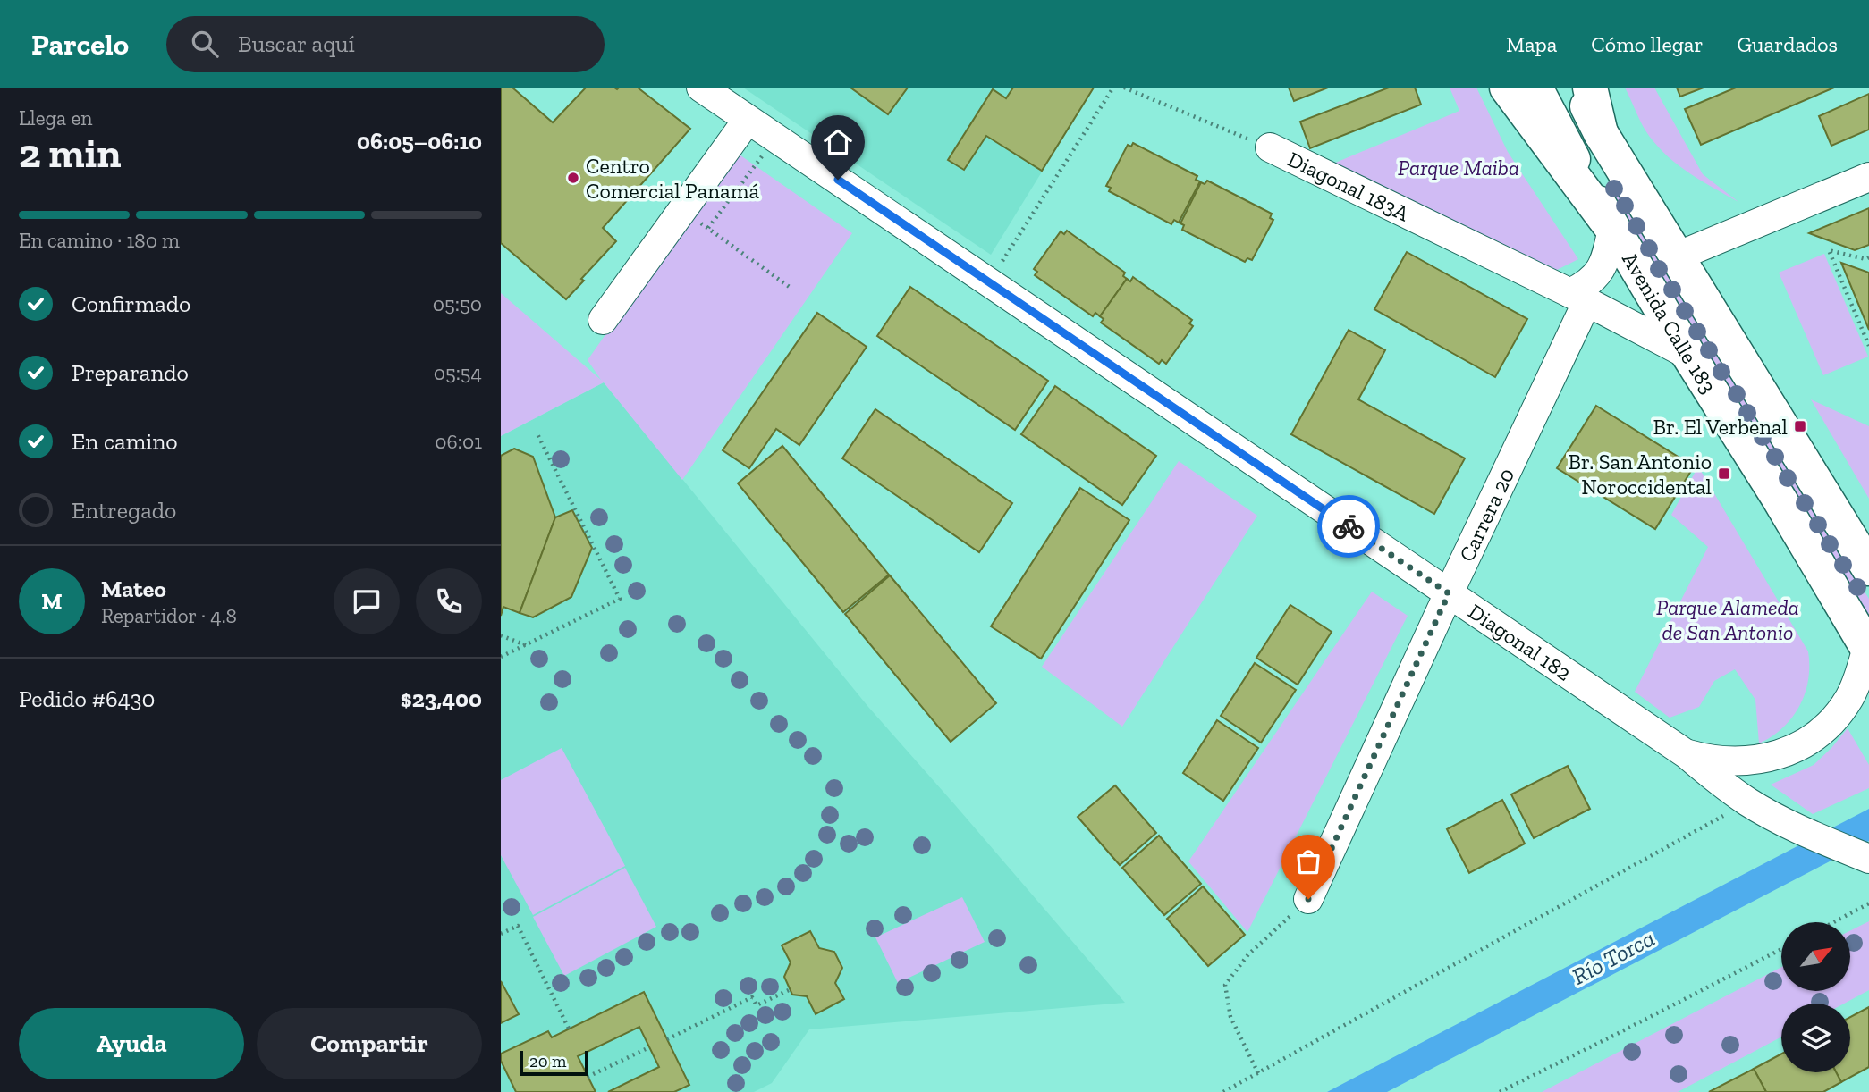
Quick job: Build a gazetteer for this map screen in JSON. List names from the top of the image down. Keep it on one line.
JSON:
{"streets":{"main road":["Avenida Calle 183"],"street":["Diagonal 183A","Carrera 20","Diagonal 182"]},"crossings":[["Diagonal 183A","Avenida Calle 183"],["Diagonal 183A","Carrera 20"],["Avenida Calle 183","Diagonal 182"],["Carrera 20","Diagonal 182"]],"water":["Río Torca"],"parks":["Parque Maiba","Parque Alameda de San Antonio"],"places":{"other":["Centro Comercial Panamá"],"transit":["Br. El Verbenal","Br. San Antonio Noroccidental"]},"scale_bar":"20 m","north":"top right","page":{"header":"Parcelo","search":"Buscar aquí","nav":["Mapa","Cómo llegar","Guardados"],"heading":["2 min","Llega en","06:05–06:10"],"panel":["Mateo","Repartidor · 4.8","Pedido #6430","$23,400"],"bar":"En camino · 180 m","list":[["Confirmado","05:50"],["Preparando","05:54"],["En camino","06:01"],"Entregado"],"round":"M","buttons":["Ayuda","Compartir"],"scale":"20 m"}}
